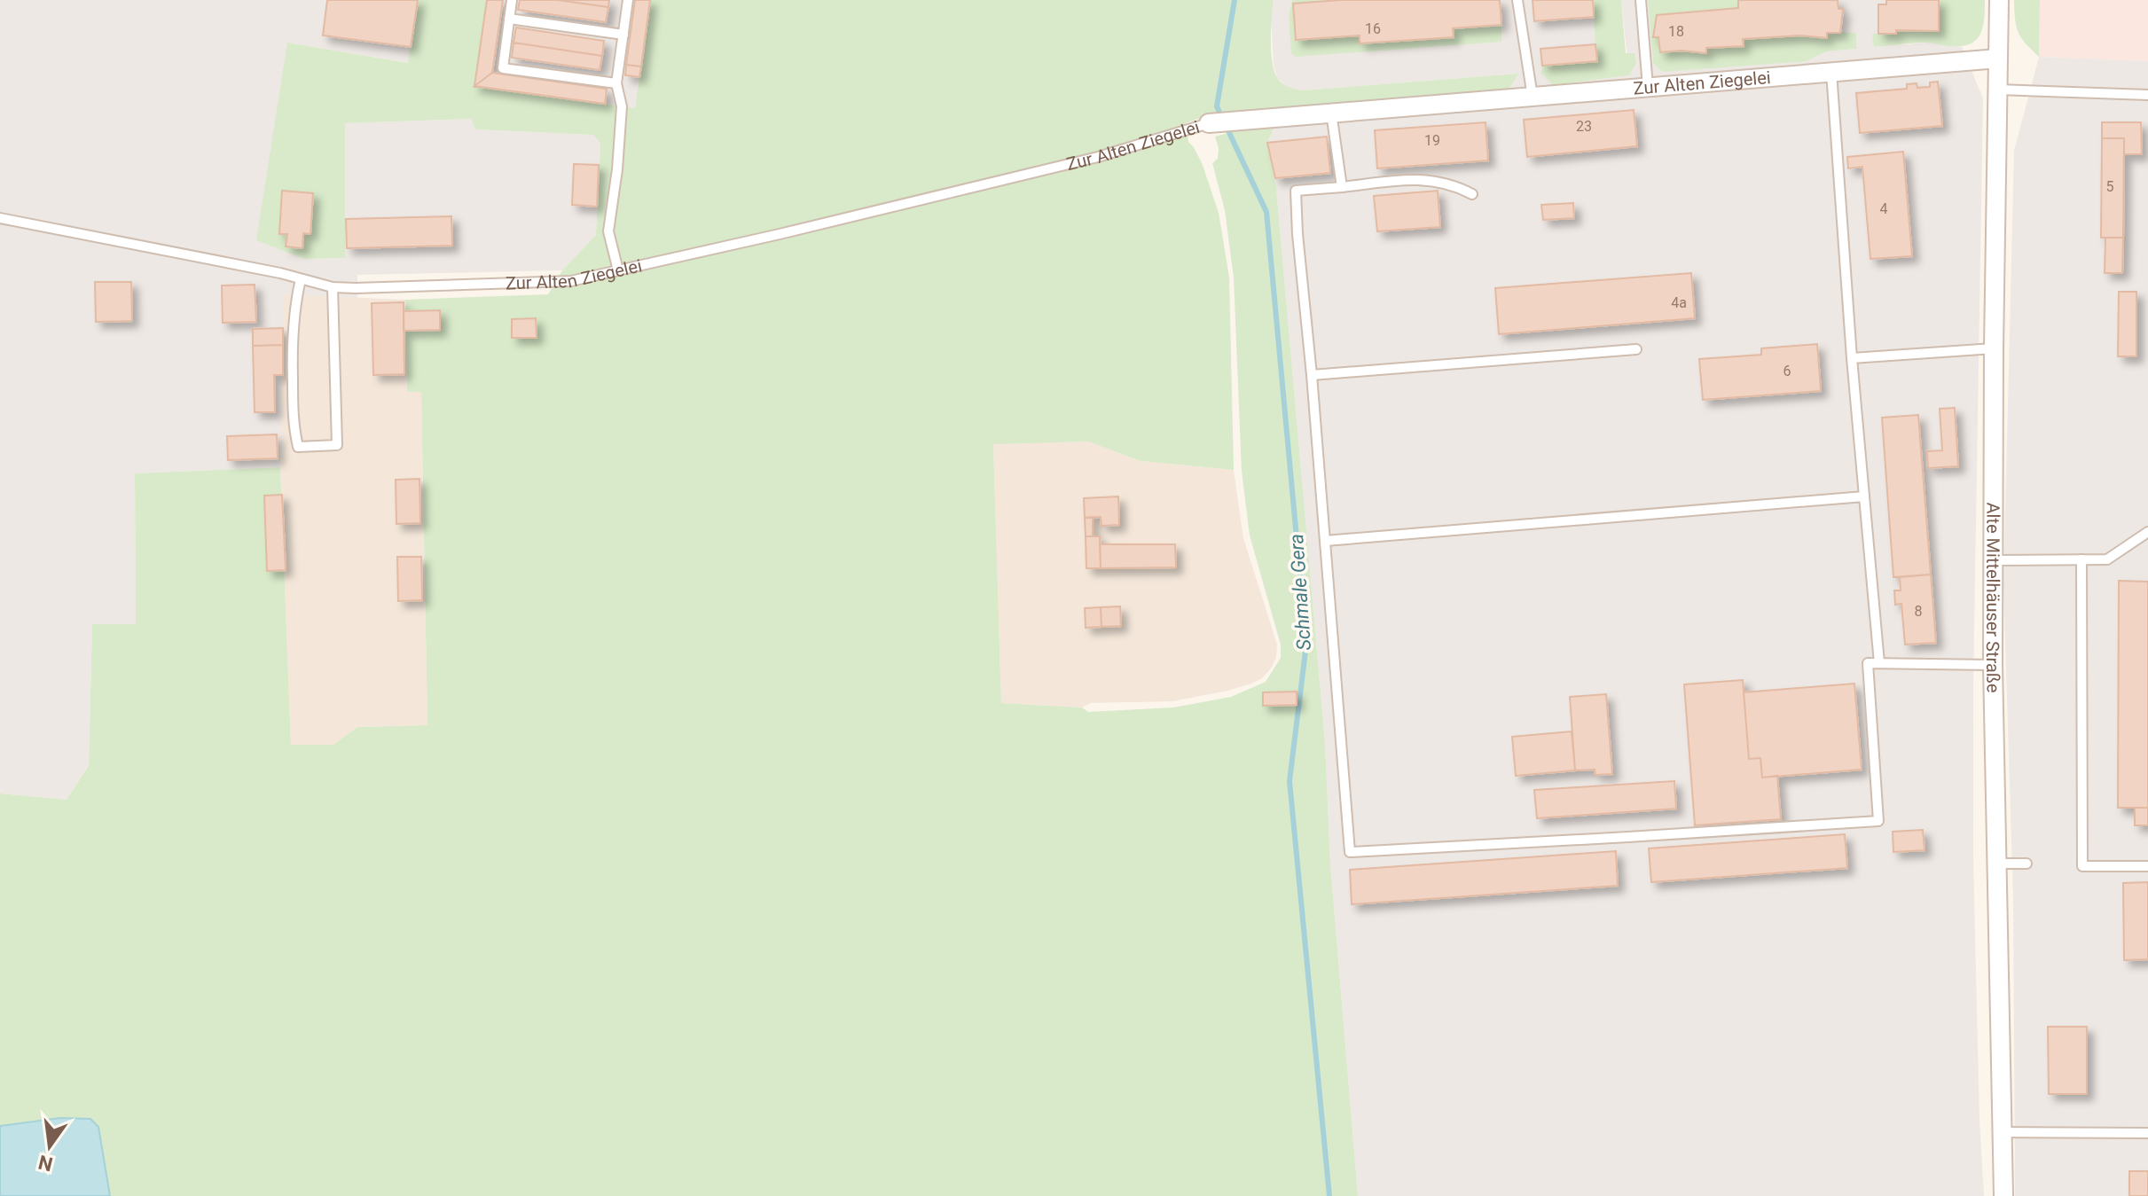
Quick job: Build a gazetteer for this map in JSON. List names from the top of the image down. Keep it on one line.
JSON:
{"streets":{"street":["Zur Alten Ziegelei","Alte Mittelhäuser Straße"]},"crossings":[["Zur Alten Ziegelei","Alte Mittelhäuser Straße"]],"water":["Schmale Gera"],"house_numbers":["16","18","23","19","5","4","4a","6","8"],"north":"bottom"}
